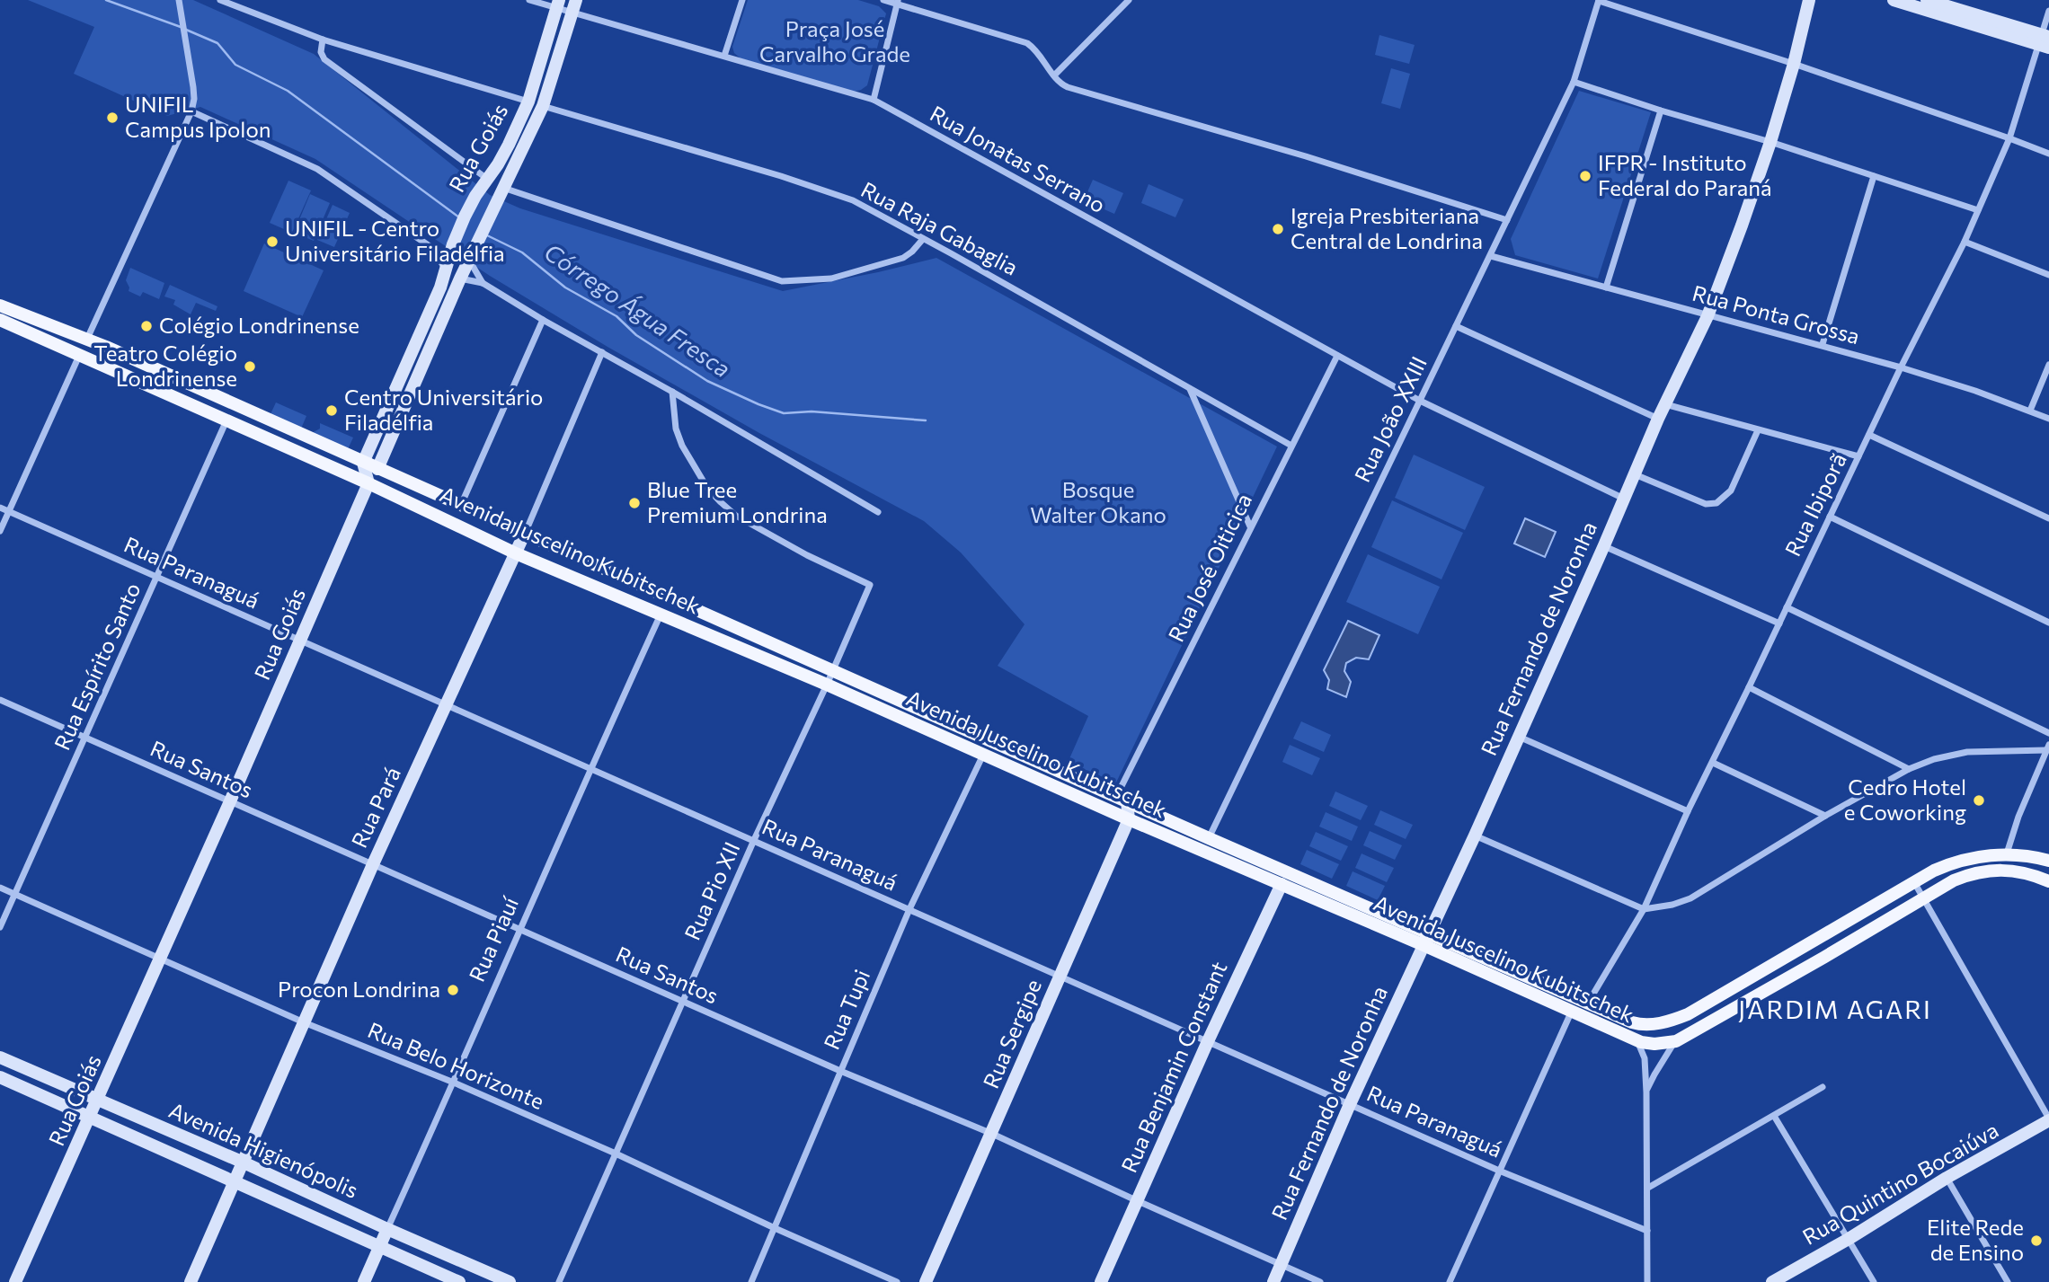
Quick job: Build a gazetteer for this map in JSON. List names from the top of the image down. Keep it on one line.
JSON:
{"streets":{"main road":["Rua Goiás","Avenida Juscelino Kubitschek","Rua Fernando de Noronha","Rua Pará","Rua Piauí","Rua Sergipe","Rua Benjamin Constant","Avenida Higienópolis","Rua Quintino Bocaiúva"],"street":["Rua Jonatas Serrano","Rua Raja Gabaglia","Rua Ponta Grossa","Rua João XXIII","Rua Ibiporã","Rua José Oiticica","Rua Paranaguá","Rua Espírito Santo","Rua Santos","Rua Pio XII","Rua Tupi","Rua Belo Horizonte"]},"crossings":[["Rua Goiás","Rua Jonatas Serrano"],["Rua Goiás","Rua Raja Gabaglia"],["Rua Goiás","Avenida Juscelino Kubitschek"],["Rua Goiás","Rua Paranaguá"],["Rua Goiás","Rua Santos"],["Rua Goiás","Rua Belo Horizonte"],["Rua Goiás","Avenida Higienópolis"],["Rua Jonatas Serrano","Rua João XXIII"],["Rua Jonatas Serrano","Rua José Oiticica"],["Rua Jonatas Serrano","Rua Fernando de Noronha"],["Rua Raja Gabaglia","Rua José Oiticica"],["Rua Ponta Grossa","Rua João XXIII"],["Rua Ponta Grossa","Rua Ibiporã"],["Rua Ponta Grossa","Rua Fernando de Noronha"],["Rua João XXIII","Avenida Juscelino Kubitschek"],["Rua Ibiporã","Avenida Juscelino Kubitschek"],["Avenida Juscelino Kubitschek","Rua José Oiticica"],["Avenida Juscelino Kubitschek","Rua Fernando de Noronha"],["Avenida Juscelino Kubitschek","Rua Espírito Santo"],["Avenida Juscelino Kubitschek","Rua Pará"],["Avenida Juscelino Kubitschek","Rua Pio XII"],["Avenida Juscelino Kubitschek","Rua Piauí"],["Avenida Juscelino Kubitschek","Rua Tupi"],["Avenida Juscelino Kubitschek","Rua Sergipe"],["Avenida Juscelino Kubitschek","Rua Benjamin Constant"],["Rua José Oiticica","Rua Sergipe"],["Rua Paranaguá","Rua Fernando de Noronha"],["Rua Paranaguá","Rua Espírito Santo"],["Rua Paranaguá","Rua Pará"],["Rua Paranaguá","Rua Pio XII"],["Rua Paranaguá","Rua Piauí"],["Rua Paranaguá","Rua Tupi"],["Rua Paranaguá","Rua Sergipe"],["Rua Paranaguá","Rua Benjamin Constant"],["Rua Fernando de Noronha","Rua Santos"],["Rua Espírito Santo","Rua Santos"],["Rua Espírito Santo","Rua Belo Horizonte"],["Rua Santos","Rua Pará"],["Rua Santos","Rua Pio XII"],["Rua Santos","Rua Piauí"],["Rua Santos","Rua Tupi"],["Rua Santos","Rua Sergipe"],["Rua Santos","Rua Benjamin Constant"],["Rua Pará","Rua Belo Horizonte"],["Rua Pará","Avenida Higienópolis"],["Rua Pio XII","Rua Belo Horizonte"],["Rua Piauí","Rua Belo Horizonte"],["Rua Piauí","Avenida Higienópolis"],["Rua Tupi","Rua Belo Horizonte"]],"districts":["JARDIM AGARI"],"water":["Córrego Água Fresca"],"parks":["Praça José Carvalho Grade","Bosque Walter Okano"],"places":["UNIFIL Campus Ipolon","IFPR - Instituto Federal do Paraná","Igreja Presbiteriana Central de Londrina","UNIFIL - Centro Universitário Filadélfia","Colégio Londrinense","Teatro Colégio Londrinense","Centro Universitário Filadélfia","Blue Tree Premium Londrina","Cedro Hotel e Coworking","Procon Londrina","Elite Rede de Ensino"]}
